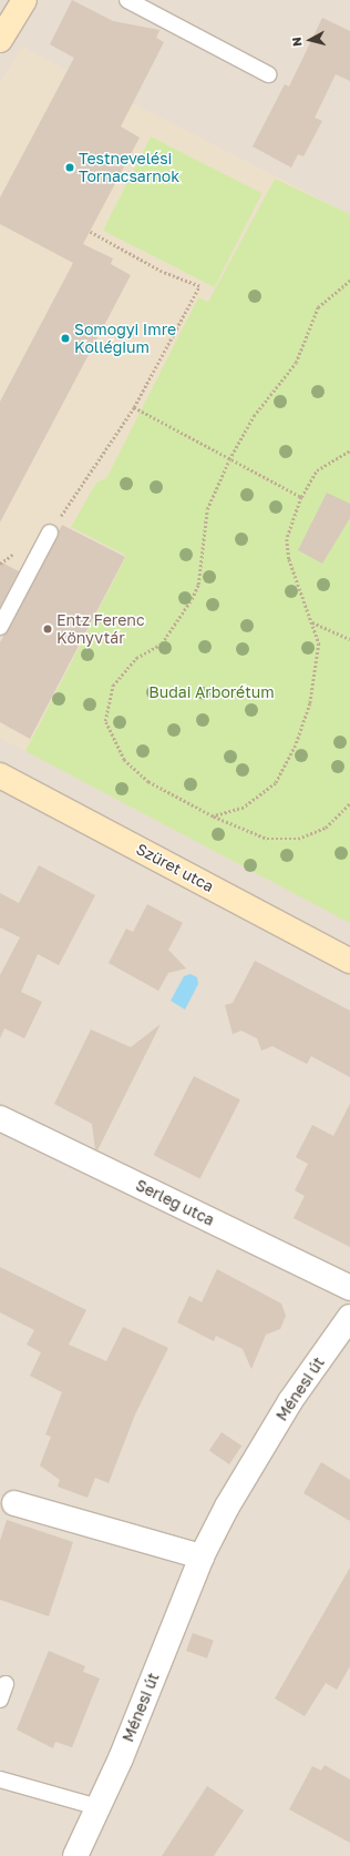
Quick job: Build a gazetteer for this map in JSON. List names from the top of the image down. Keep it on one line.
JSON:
{"streets":{"street":["Szüret utca","Serleg utca","Ménesi út"]},"parks":["Budai Arborétum"],"places":["Testnevelési Tornacsarnok","Somogyi Imre Kollégium","Entz Ferenc Könyvtár"],"north":"left"}
